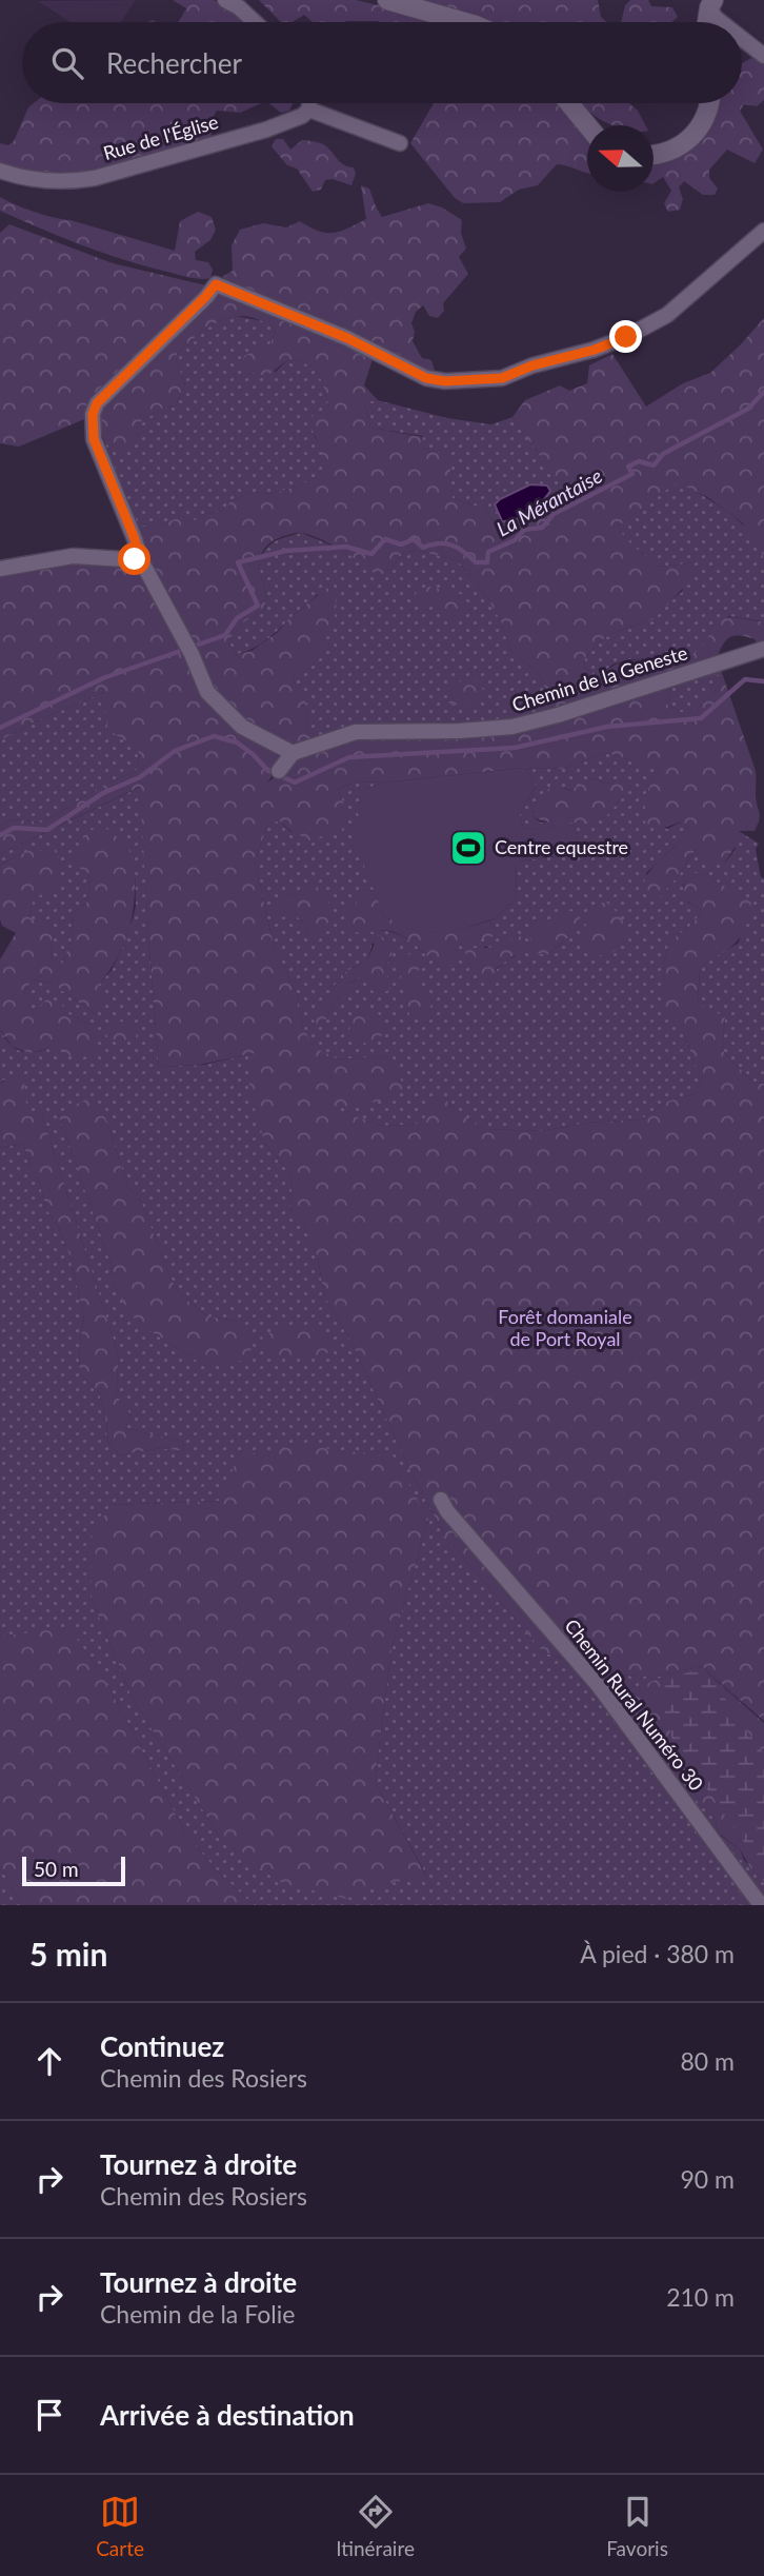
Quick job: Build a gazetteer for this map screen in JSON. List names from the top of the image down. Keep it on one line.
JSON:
{"streets":{"street":["Rue de l'Église","Chemin de la Geneste","Chemin Rural Numéro 30"]},"water":["La Mérantaise"],"parks":["Forêt domaniale de Port Royal"],"places":{"sports":["Centre equestre"]},"scale_bar":"50 m","north":"left","page":{"search":"Rechercher","scale":"50 m","heading":["5 min","À pied · 380 m"],"list":[["Continuez","Chemin des Rosiers","80 m"],["Tournez à droite","Chemin des Rosiers","90 m"],["Tournez à droite","Chemin de la Folie","210 m"],"Arrivée à destination"],"nav":["Carte","Itinéraire","Favoris"]}}
